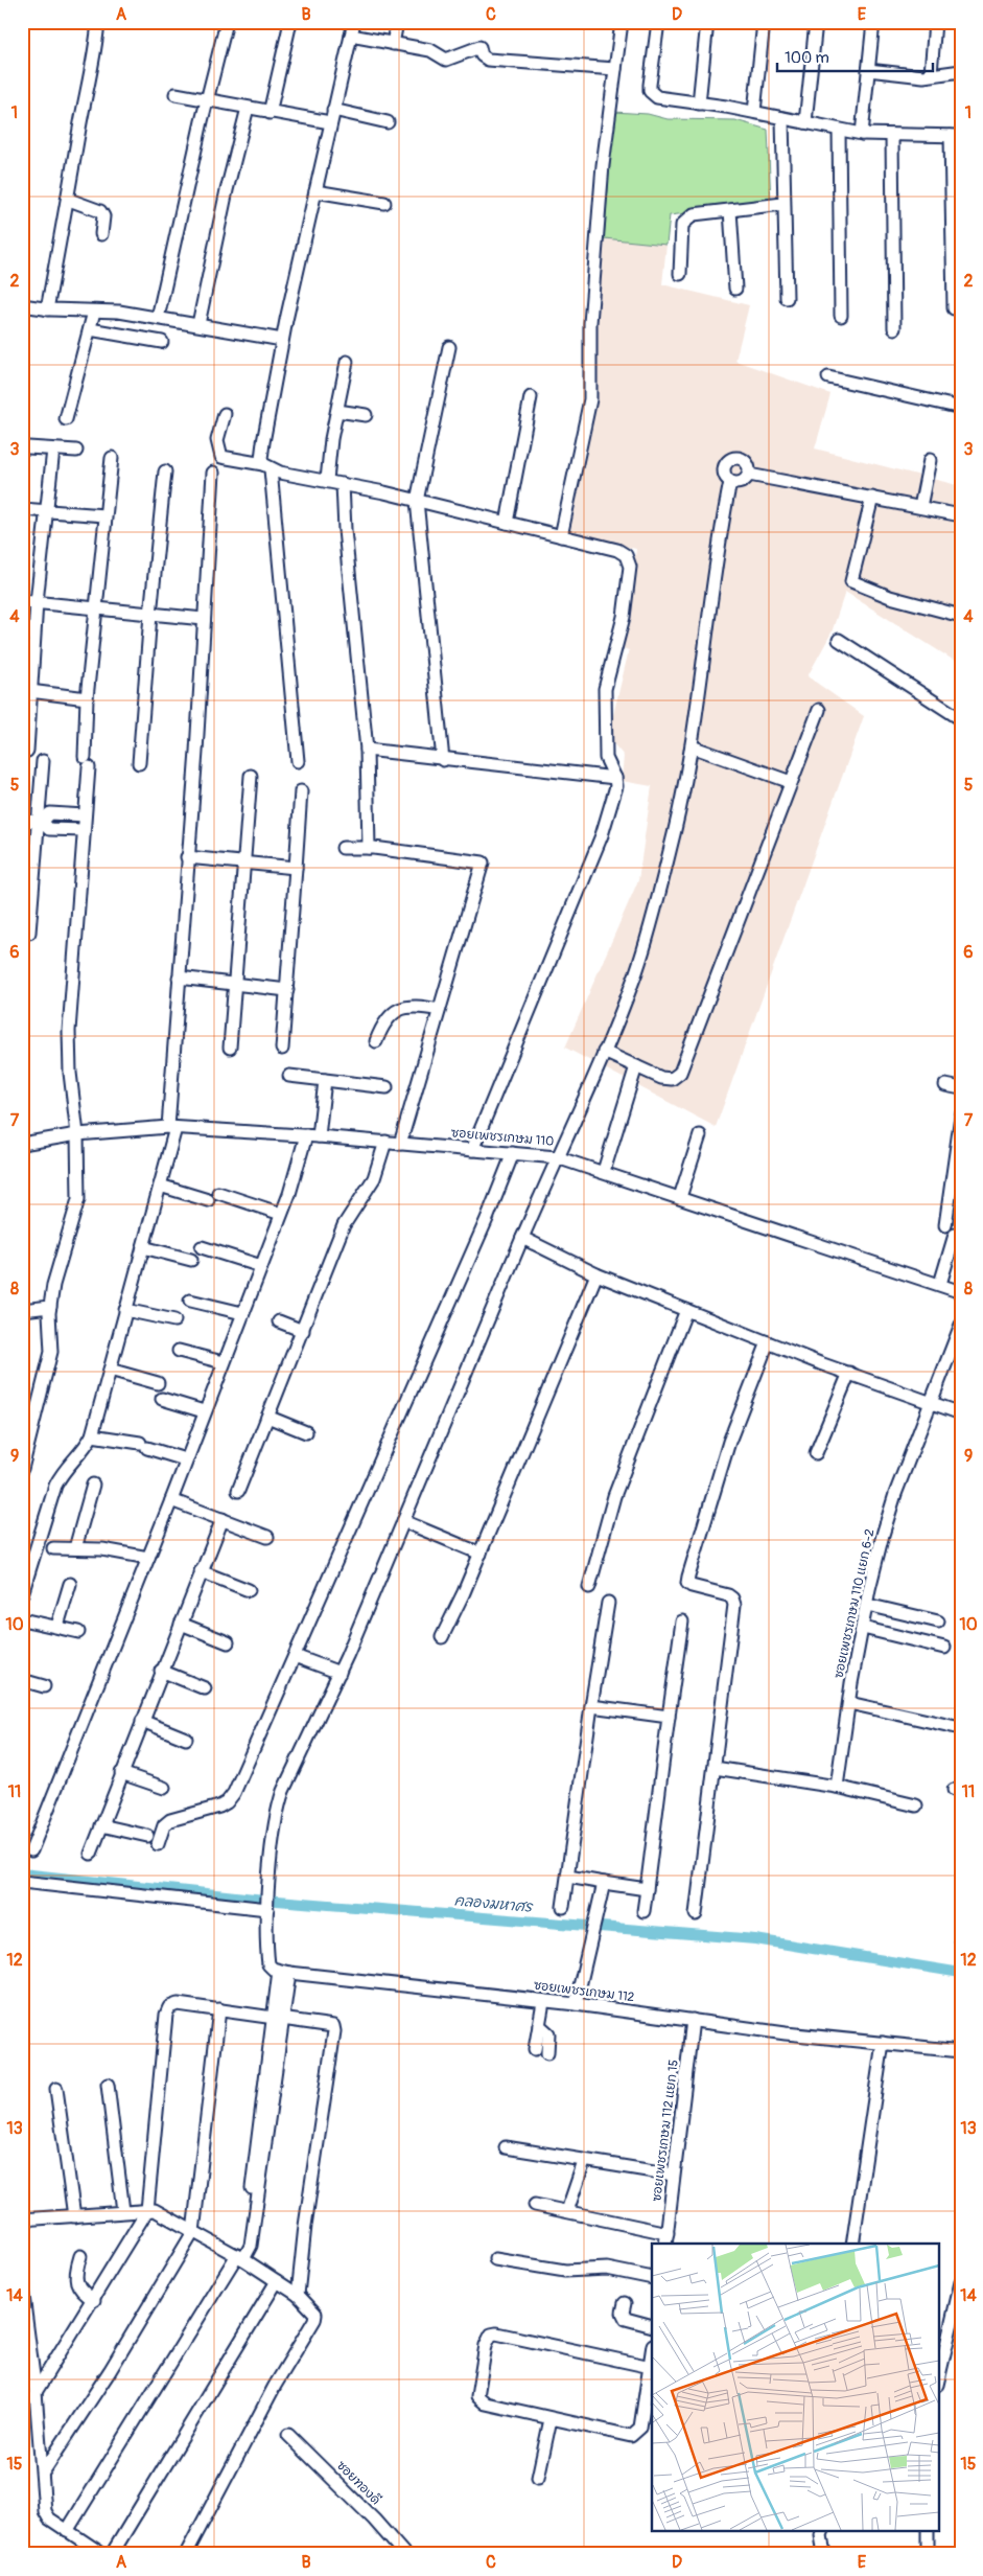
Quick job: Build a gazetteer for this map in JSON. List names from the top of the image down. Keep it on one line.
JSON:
{"streets":{"street":["ซอยเพชรเกษม 110","ซอยเพชรเกษม 110 แยก 6-2","ซอยเพชรเกษม 112","ซอยเพชรเกษม 112 แยก 15","ซอยทองดี"]},"crossings":[["ซอยเพชรเกษม 112","ซอยเพชรเกษม 112 แยก 15"]],"water":["คลองมหาศร"],"scale_bar":"100 m","grid":{"columns":["A","B","C","D","E"],"rows":["1","2","3","4","5","6","7","8","9","10","11","12","13","14","15"]}}
